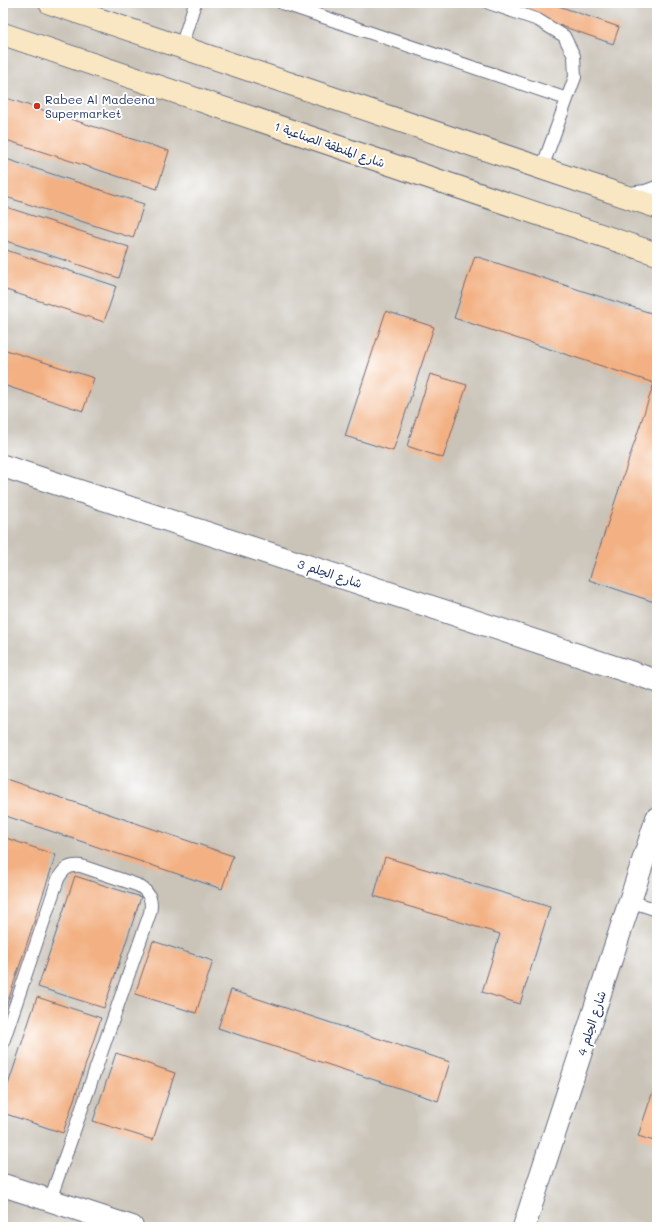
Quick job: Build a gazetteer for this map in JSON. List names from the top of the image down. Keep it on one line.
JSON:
{"streets":{"street":["شارع المنطقة الصناعية 1","شارع الحِلم 3","شارع الحِلم 4"]},"places":["Rabee Al Madeena Supermarket"]}
